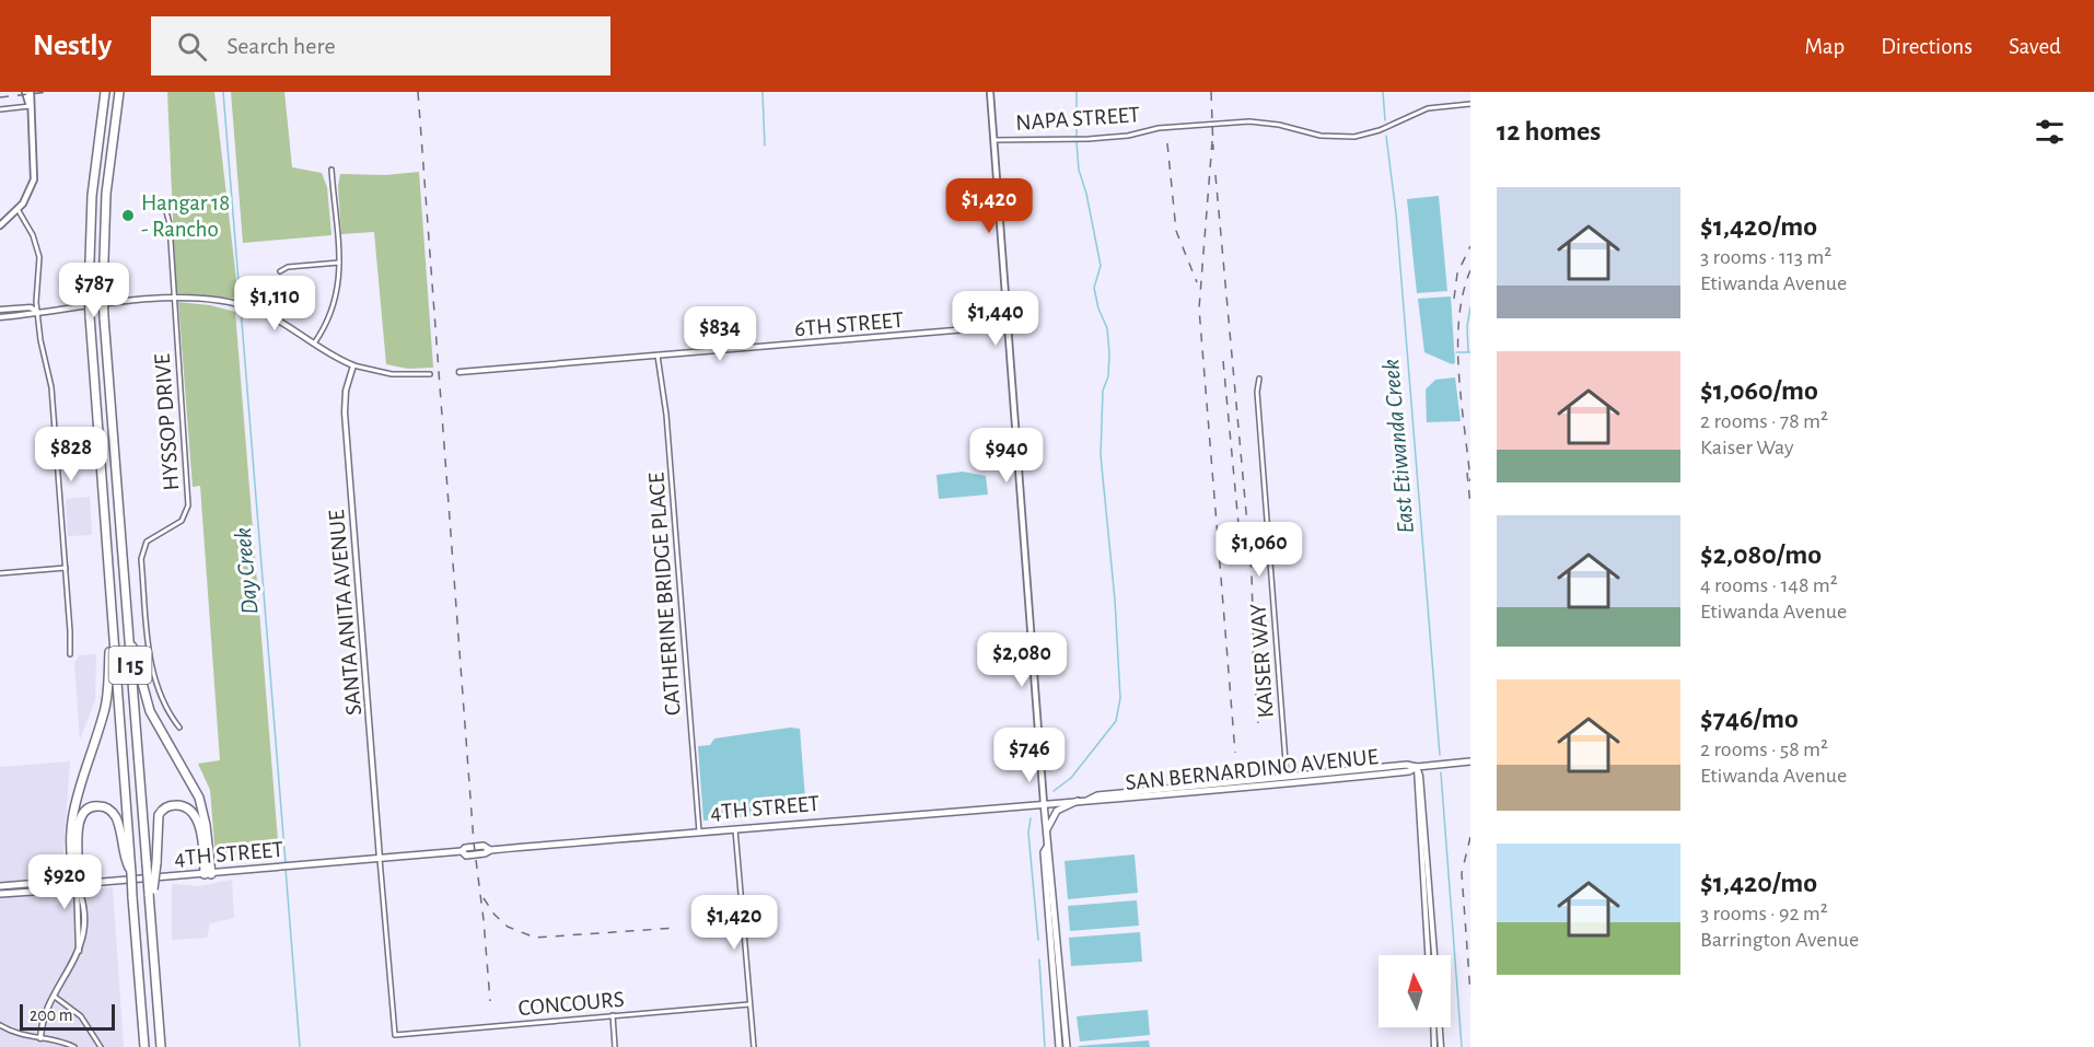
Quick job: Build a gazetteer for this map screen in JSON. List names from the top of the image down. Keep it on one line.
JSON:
{"streets":{"highway":["I 15"],"main road":["SAN BERNARDINO AVENUE","4TH STREET"],"street":["NAPA STREET","6TH STREET","HYSSOP DRIVE","CATHERINE BRIDGE PLACE","SANTA ANITA AVENUE","KAISER WAY","CONCOURS"]},"crossings":[["6TH STREET","CATHERINE BRIDGE PLACE"],["CATHERINE BRIDGE PLACE","4TH STREET"],["SANTA ANITA AVENUE","4TH STREET"],["SANTA ANITA AVENUE","CONCOURS"],["KAISER WAY","SAN BERNARDINO AVENUE"],["SAN BERNARDINO AVENUE","4TH STREET"],["4TH STREET","CONCOURS"]],"water":["East Etiwanda Creek","Day Creek"],"places":["Hangar 18 - Rancho"],"scale_bar":"200 m","north":"top","page":{"header":"Nestly","search":"Search here","nav":["Map","Directions","Saved"],"heading":"12 homes","list":[{"name":"$1,420/mo","note":"3 rooms · 113 m² · Etiwanda Avenue"},{"name":"$1,060/mo","note":"2 rooms · 78 m² · Kaiser Way"},{"name":"$2,080/mo","note":"4 rooms · 148 m² · Etiwanda Avenue"},{"name":"$746/mo","note":"2 rooms · 58 m² · Etiwanda Avenue"},{"name":"$1,420/mo","note":"3 rooms · 92 m² · Barrington Avenue"}],"price":["$1,420","$787","$1,110","$1,440","$834","$828","$940","$1,060","$2,080","$746","$920","$1,420"],"scale":"200 m"}}
